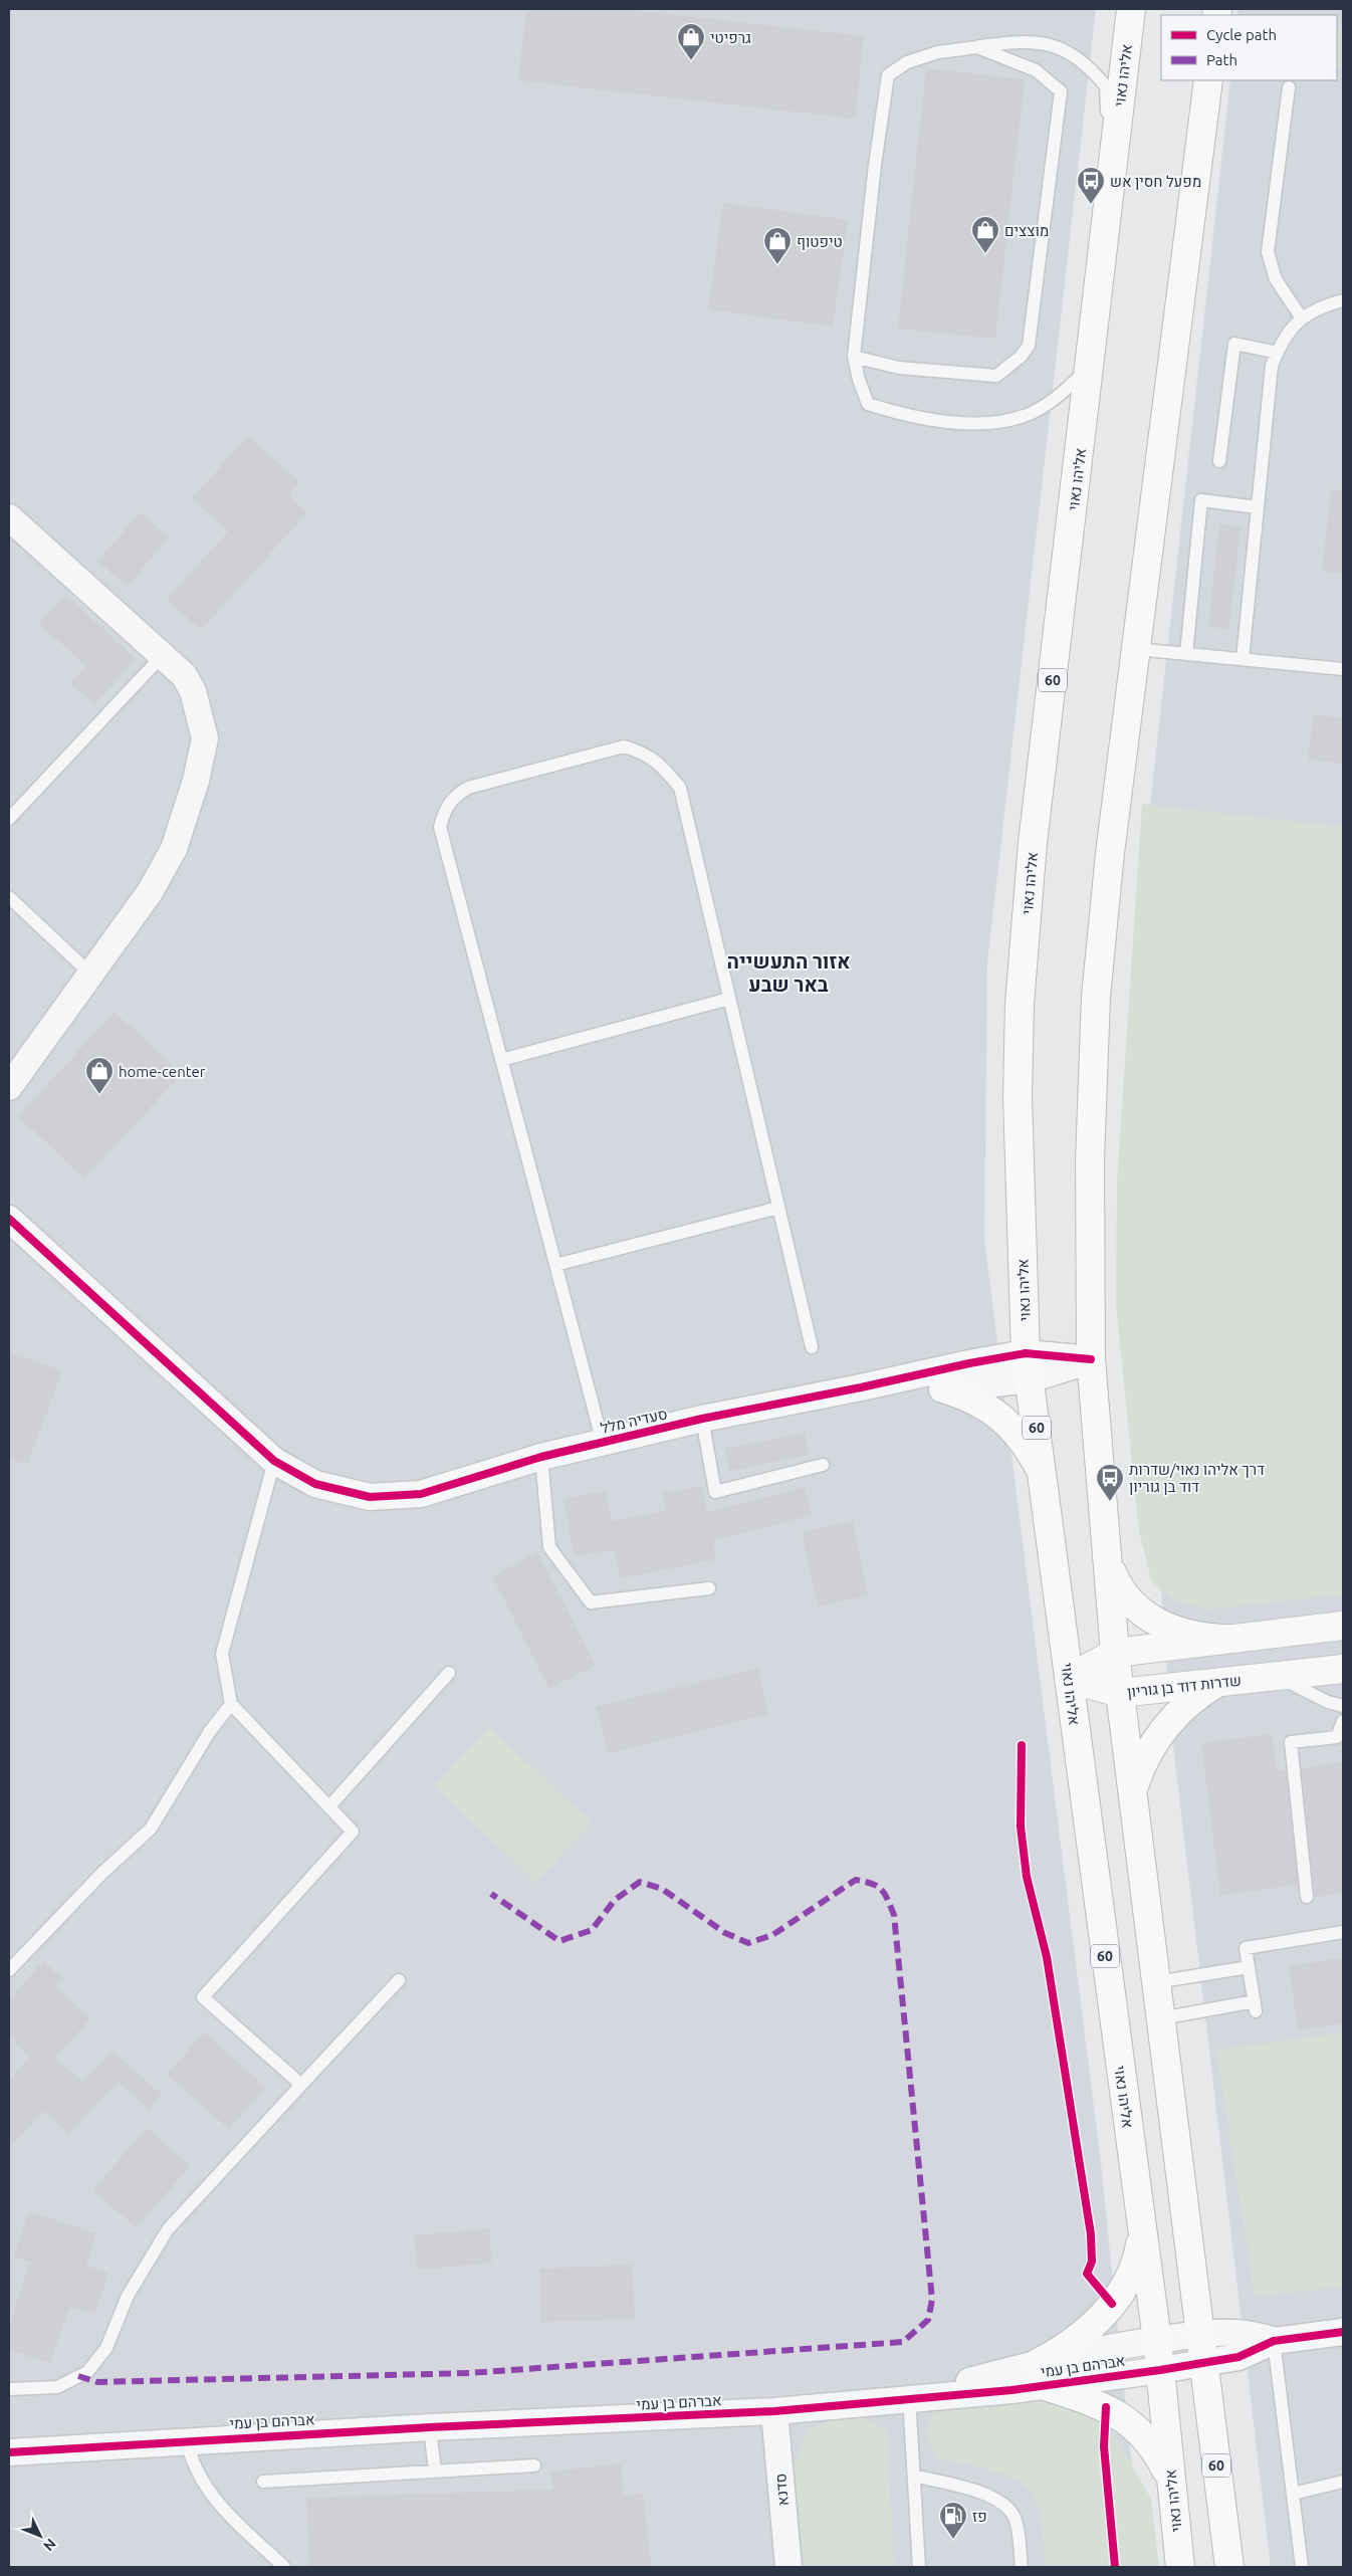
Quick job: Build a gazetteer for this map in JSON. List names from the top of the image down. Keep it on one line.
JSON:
{"streets":{"main road":["אליהו נאוי","60","שדרות דוד בן גוריון"],"street":["סעדיה מלל","אברהם בן עמי","סדנא"]},"crossings":[["אליהו נאוי","סעדיה מלל"],["אליהו נאוי","שדרות דוד בן גוריון"],["אליהו נאוי","אברהם בן עמי"],["60","סעדיה מלל"],["60","שדרות דוד בן גוריון"],["60","אברהם בן עמי"],["אברהם בן עמי","סדנא"]],"districts":["אזור התעשייה באר שבע"],"places":{"shop":["גרפיטי","מוצצים","טיפטוף","home-center"],"bus stop":["מפעל חסין אש","דרך אליהו נאוי/שדרות דוד בן גוריון"],"fuel station":["פז"]},"legend":["Cycle path","Path"],"north":"bottom right"}
